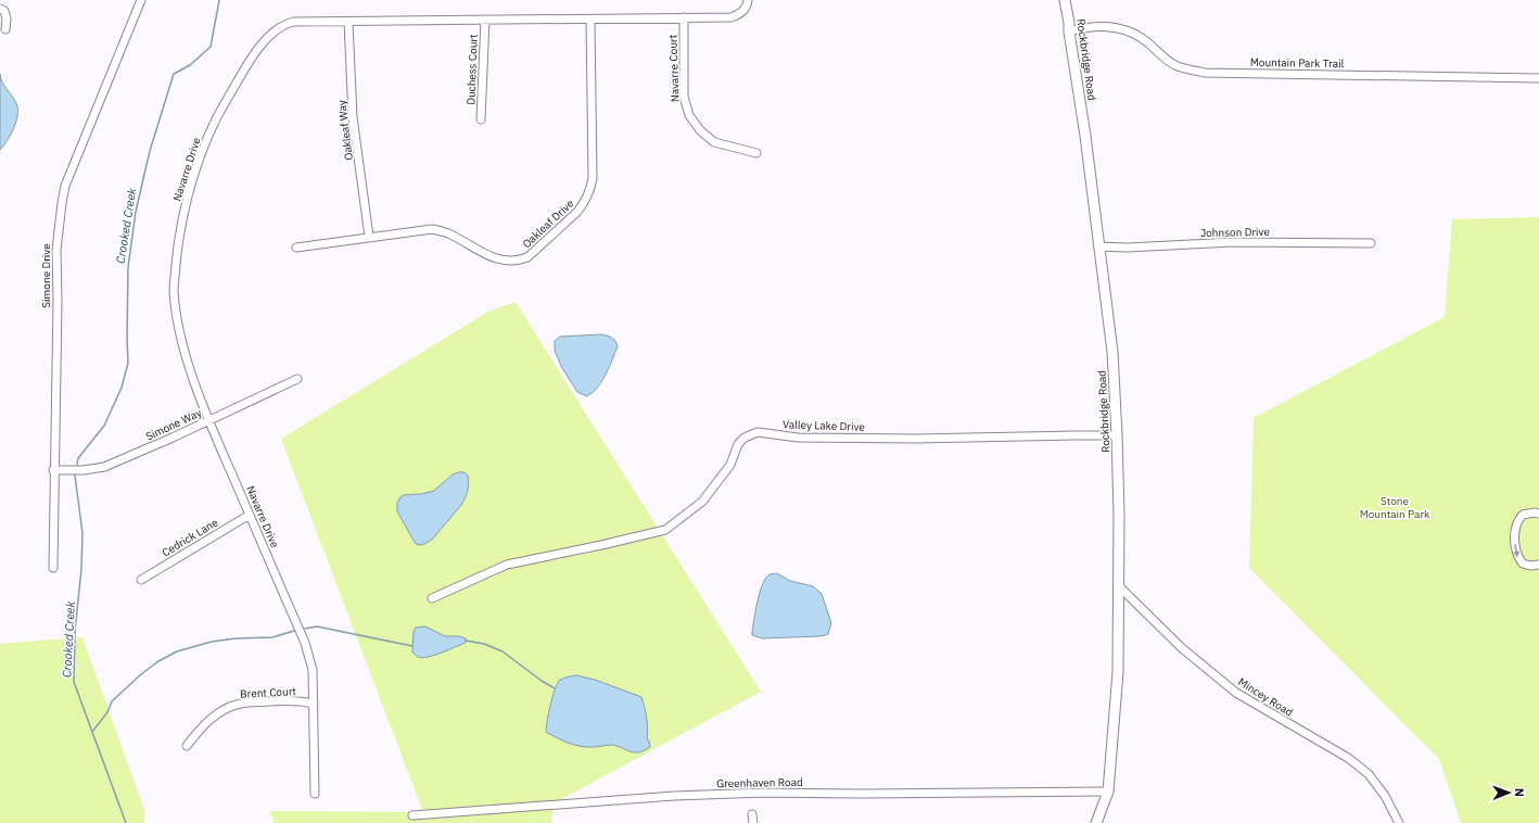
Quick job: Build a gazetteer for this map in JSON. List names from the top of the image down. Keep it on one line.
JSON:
{"streets":{"main road":["Rockbridge Road"],"street":["Mountain Park Trail","Navarre Court","Duchess Court","Oakleaf Way","Navarre Drive","Oakleaf Drive","Johnson Drive","Simone Drive","Simone Way","Valley Lake Drive","Cedrick Lane","Brent Court","Mincey Road","Greenhaven Road"]},"crossings":[["Rockbridge Road","Mountain Park Trail"],["Rockbridge Road","Johnson Drive"],["Rockbridge Road","Valley Lake Drive"],["Rockbridge Road","Mincey Road"],["Rockbridge Road","Greenhaven Road"],["Navarre Court","Navarre Drive"],["Duchess Court","Navarre Drive"],["Oakleaf Way","Navarre Drive"],["Oakleaf Way","Oakleaf Drive"],["Navarre Drive","Oakleaf Drive"],["Navarre Drive","Simone Way"],["Navarre Drive","Cedrick Lane"],["Navarre Drive","Brent Court"],["Simone Drive","Simone Way"]],"water":["Crooked Creek"],"parks":["Stone Mountain Park"],"north":"right"}
